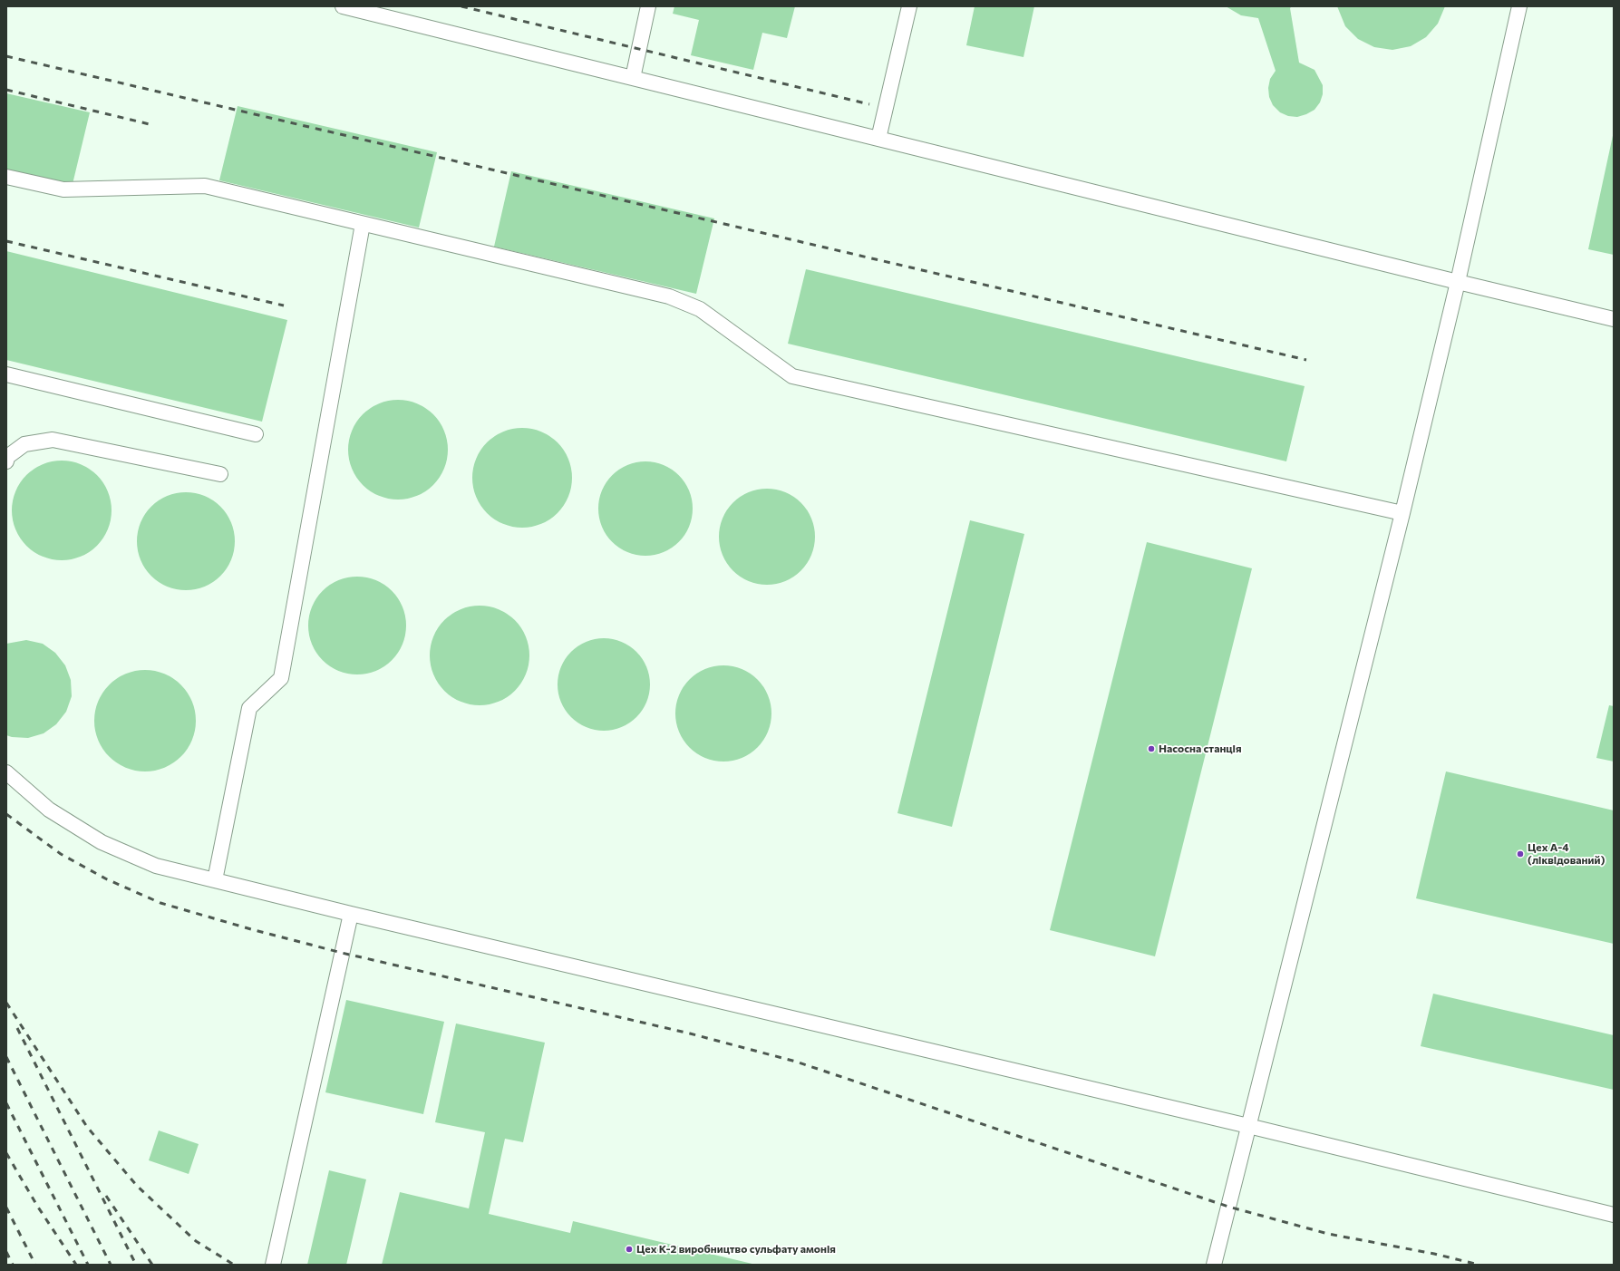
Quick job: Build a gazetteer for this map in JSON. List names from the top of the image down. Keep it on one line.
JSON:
{"places":["Насосна станція","Цех А-4 (ліквідований)","Цех К-2 виробництво сульфату амонія"]}
